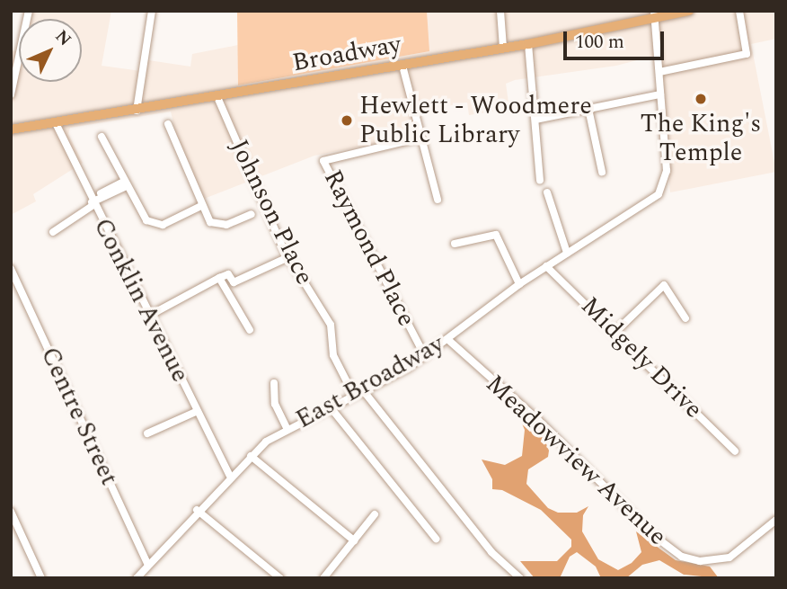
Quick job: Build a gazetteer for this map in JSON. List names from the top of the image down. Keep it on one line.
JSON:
{"streets":{"main road":["Broadway"],"street":["Johnson Place","Raymond Place","Conklin Avenue","Midgely Drive","East Broadway","Centre Street","Meadowview Avenue"]},"crossings":[["Broadway","Johnson Place"],["Broadway","Conklin Avenue"],["Johnson Place","East Broadway"],["Raymond Place","East Broadway"],["Conklin Avenue","East Broadway"],["Midgely Drive","East Broadway"],["East Broadway","Centre Street"],["East Broadway","Meadowview Avenue"]],"places":["The King's Temple","Hewlett - Woodmere Public Library"],"scale_bar":"100 m","north":"top right"}
